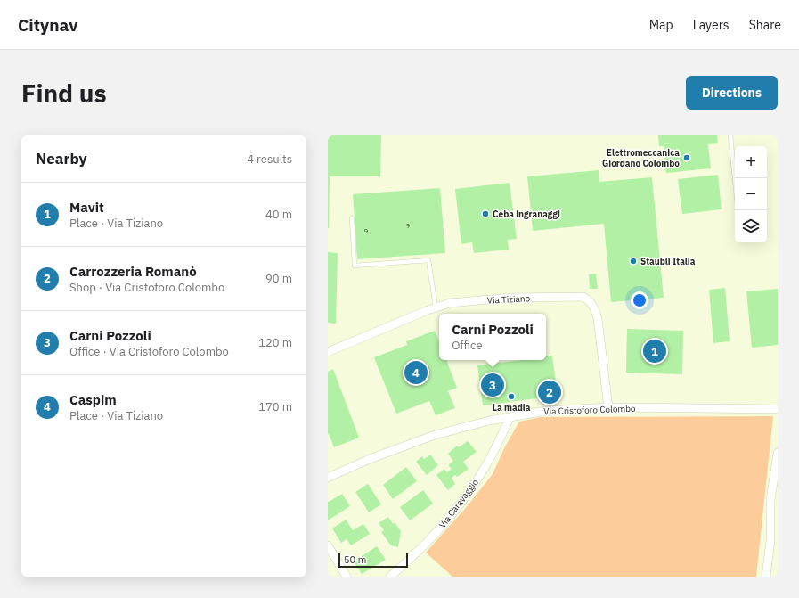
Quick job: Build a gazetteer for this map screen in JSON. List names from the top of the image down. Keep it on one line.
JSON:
{"streets":{"street":["Via Tiziano","Via Cristoforo Colombo","Via Caravaggio"]},"crossings":[["Via Tiziano","Via Cristoforo Colombo"],["Via Cristoforo Colombo","Via Caravaggio"]],"places":["Elettromeccanica Giordano Colombo","Ceba ingranaggi","Staubli Italia","La madia"],"house_numbers":["9","9"],"scale_bar":"50 m","page":{"header":"Citynav","nav":["Map","Layers","Share"],"buttons":"Directions","title":"Find us","heading":["Nearby","4 results"],"map_buttons":["+","−"],"list":[{"mark":"1","name":"Mavit","note":"Place · Via Tiziano","value":"40 m"},{"mark":"2","name":"Carrozzeria Romanò","note":"Shop · Via Cristoforo Colombo","value":"90 m"},{"mark":"3","name":"Carni Pozzoli","note":"Office · Via Cristoforo Colombo","value":"120 m"},{"mark":"4","name":"Caspim","note":"Place · Via Tiziano","value":"170 m"}],"popup":["Carni Pozzoli","Office"],"pins":["1","4","3","2"],"scale":"50 m"}}
